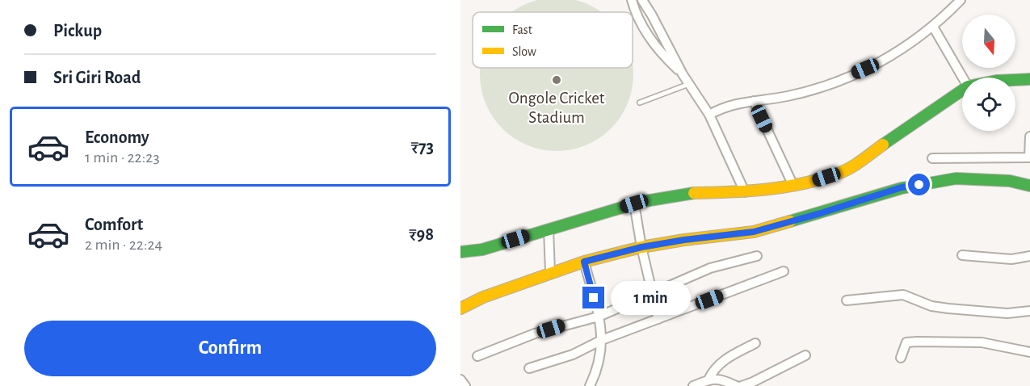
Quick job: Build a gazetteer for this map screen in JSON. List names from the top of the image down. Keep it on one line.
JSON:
{"places":["Ongole Cricket Stadium"],"legend":["Fast","Slow"],"north":"bottom","page":{"banner":["Pickup","Sri Giri Road"],"list":[{"name":"Economy","note":"1 min · 22:23","value":"₹73"},{"name":"Comfort","note":"2 min · 22:24","value":"₹98"}],"bubble":"1 min","buttons":"Confirm"}}
